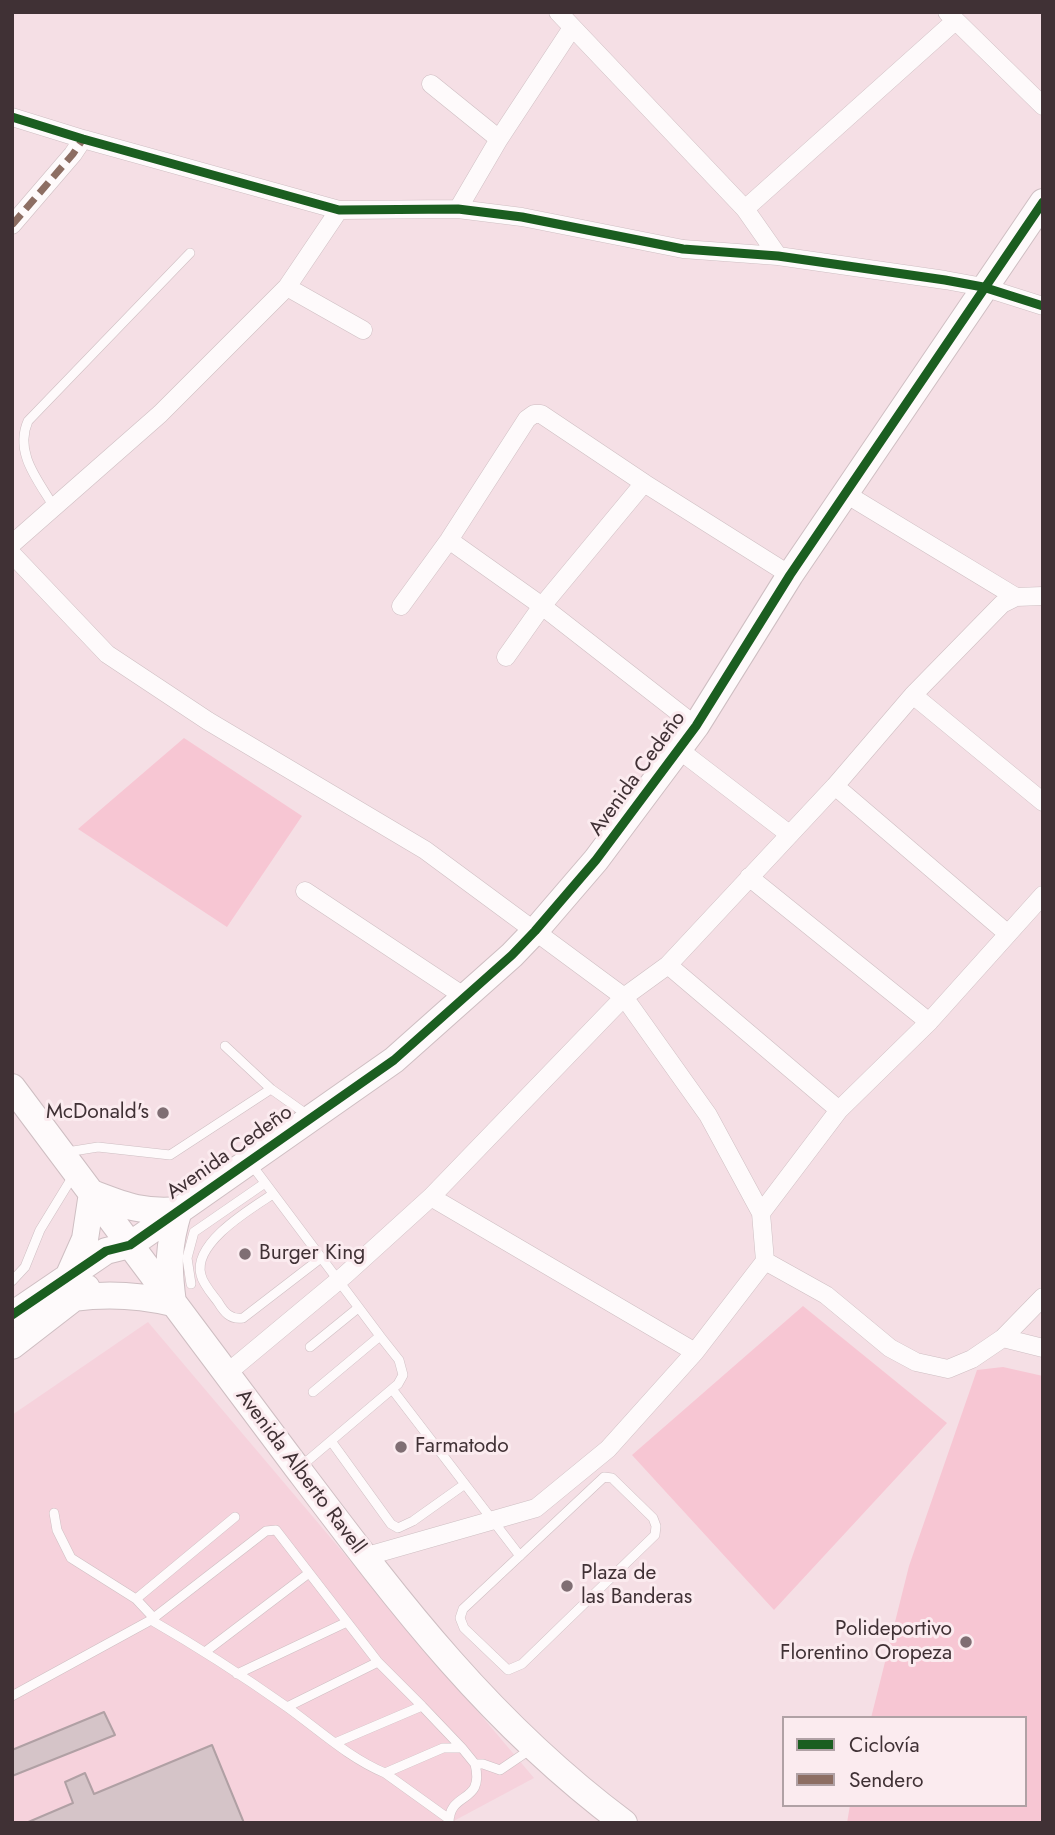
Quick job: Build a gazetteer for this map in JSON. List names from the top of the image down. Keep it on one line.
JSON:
{"streets":{"street":["Avenida Cedeño","Avenida Alberto Ravell"]},"crossings":[["Avenida Cedeño","Avenida Alberto Ravell"]],"places":["McDonald's","Burger King","Farmatodo","Plaza de las Banderas","Polideportivo Florentino Oropeza"],"legend":["Ciclovía","Sendero"]}
